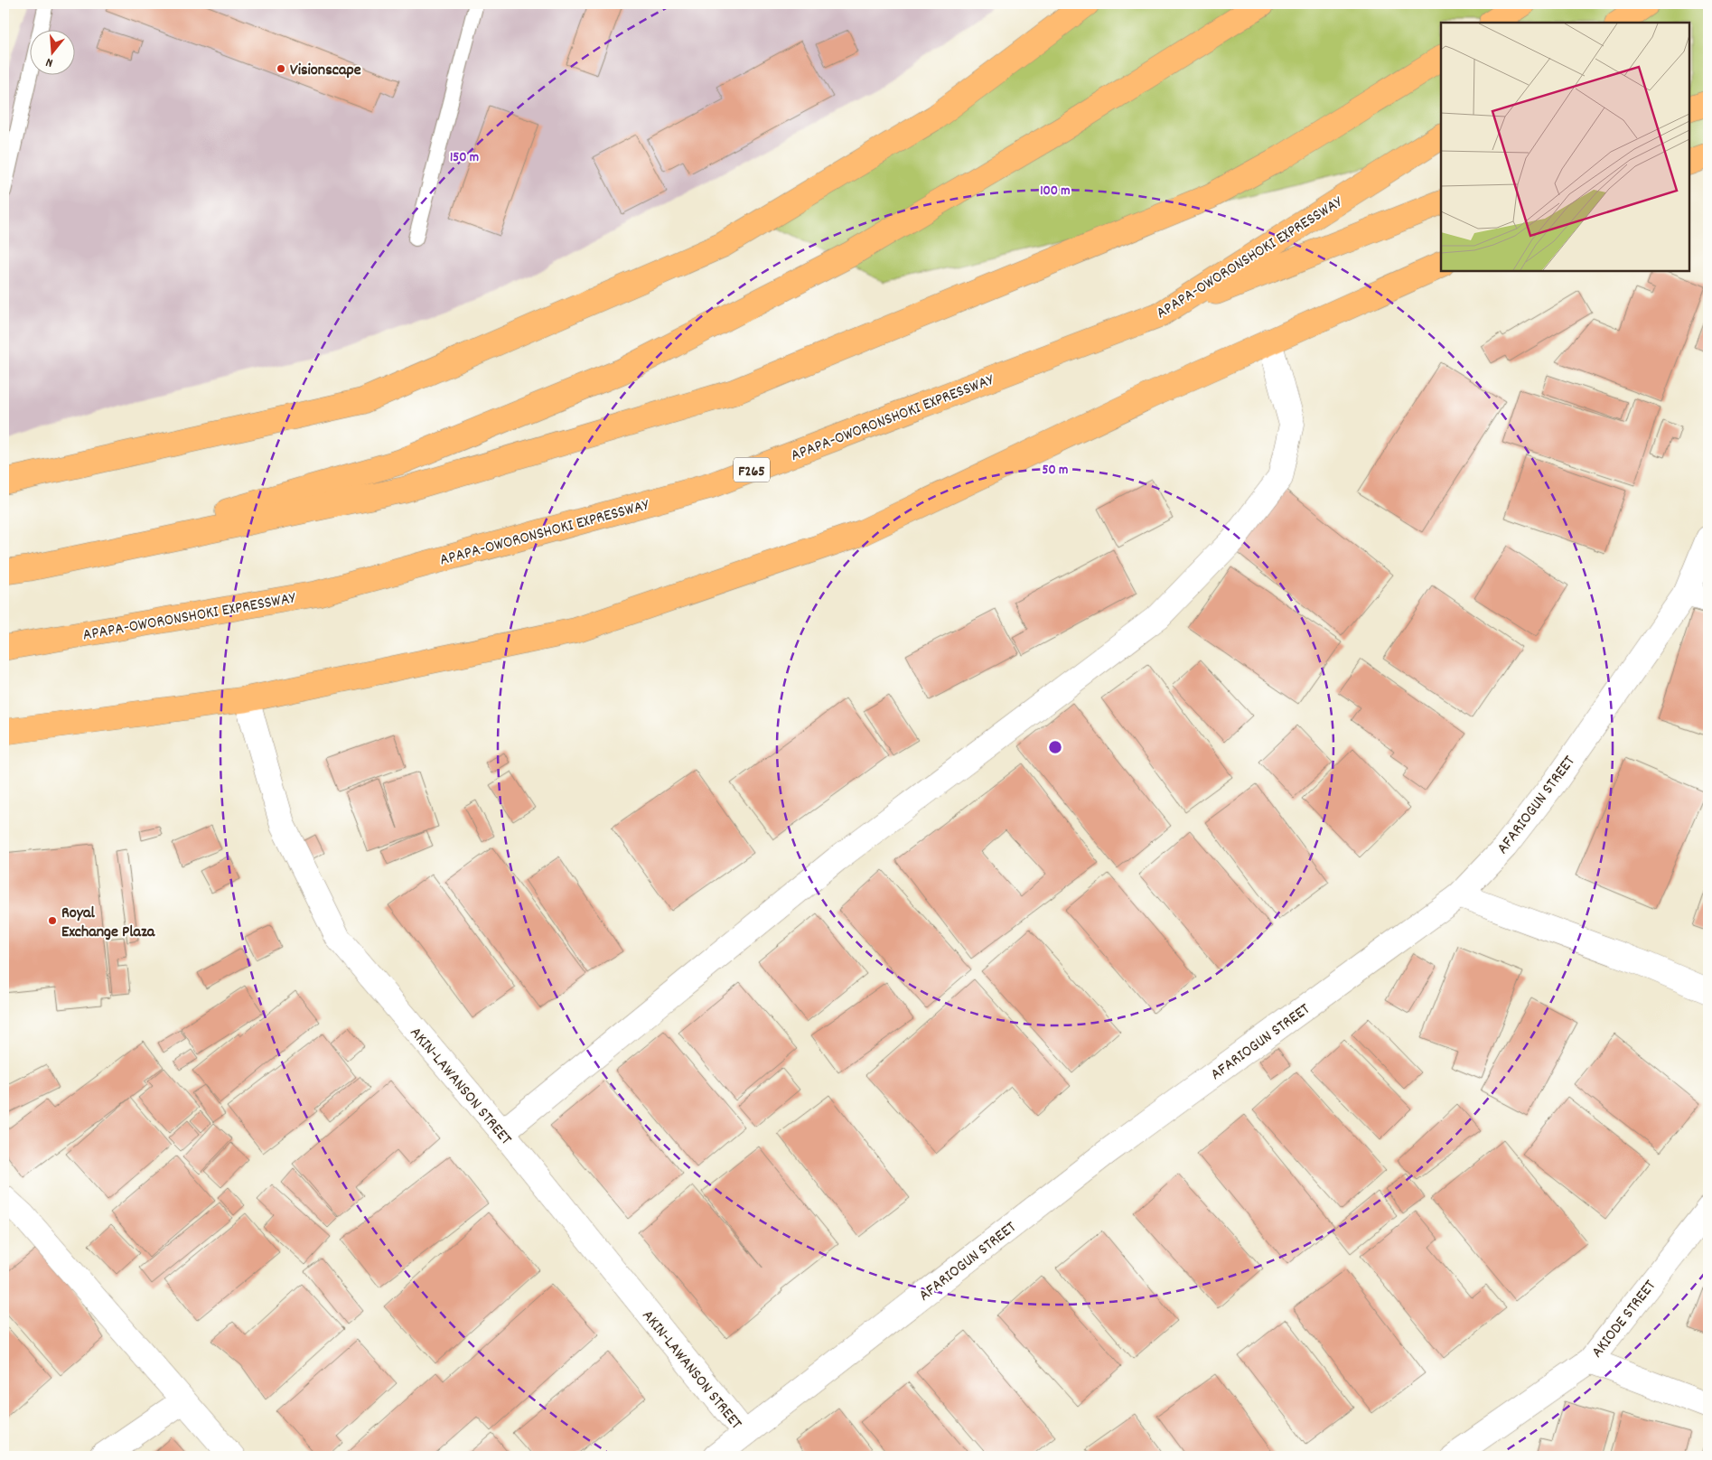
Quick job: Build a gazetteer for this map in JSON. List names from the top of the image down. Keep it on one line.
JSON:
{"streets":{"main road":["APAPA-OWORONSHOKI EXPRESSWAY","F265"],"street":["AFARIOGUN STREET","AKIN-LAWANSON STREET","AKIODE STREET"]},"crossings":[["AFARIOGUN STREET","AKIN-LAWANSON STREET"]],"places":["Visionscape","Royal Exchange Plaza"],"north":"bottom","rings":["150 m","100 m","50 m"]}
